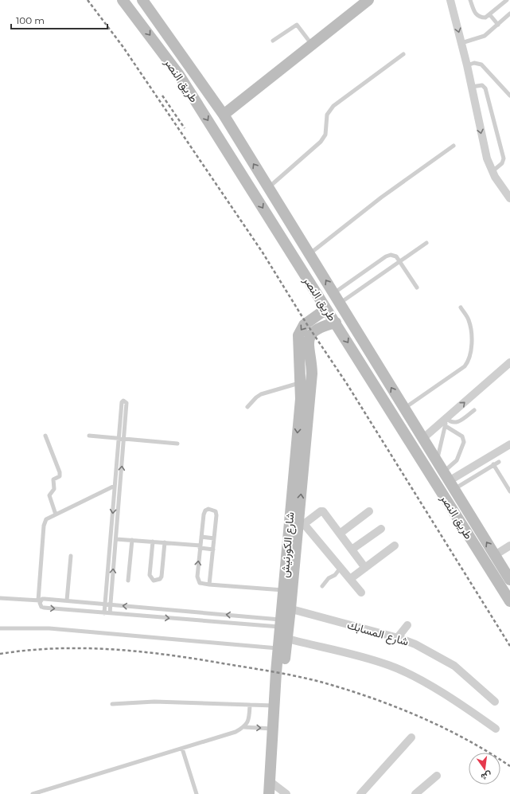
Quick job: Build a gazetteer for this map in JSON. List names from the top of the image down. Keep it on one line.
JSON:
{"streets":{"main road":["طريق النصر","شارع الكورنيش"],"street":["شارع المسابك"]},"crossings":[["طريق النصر","شارع الكورنيش"],["شارع الكورنيش","شارع المسابك"]],"scale_bar":"100 m","north":"bottom"}
